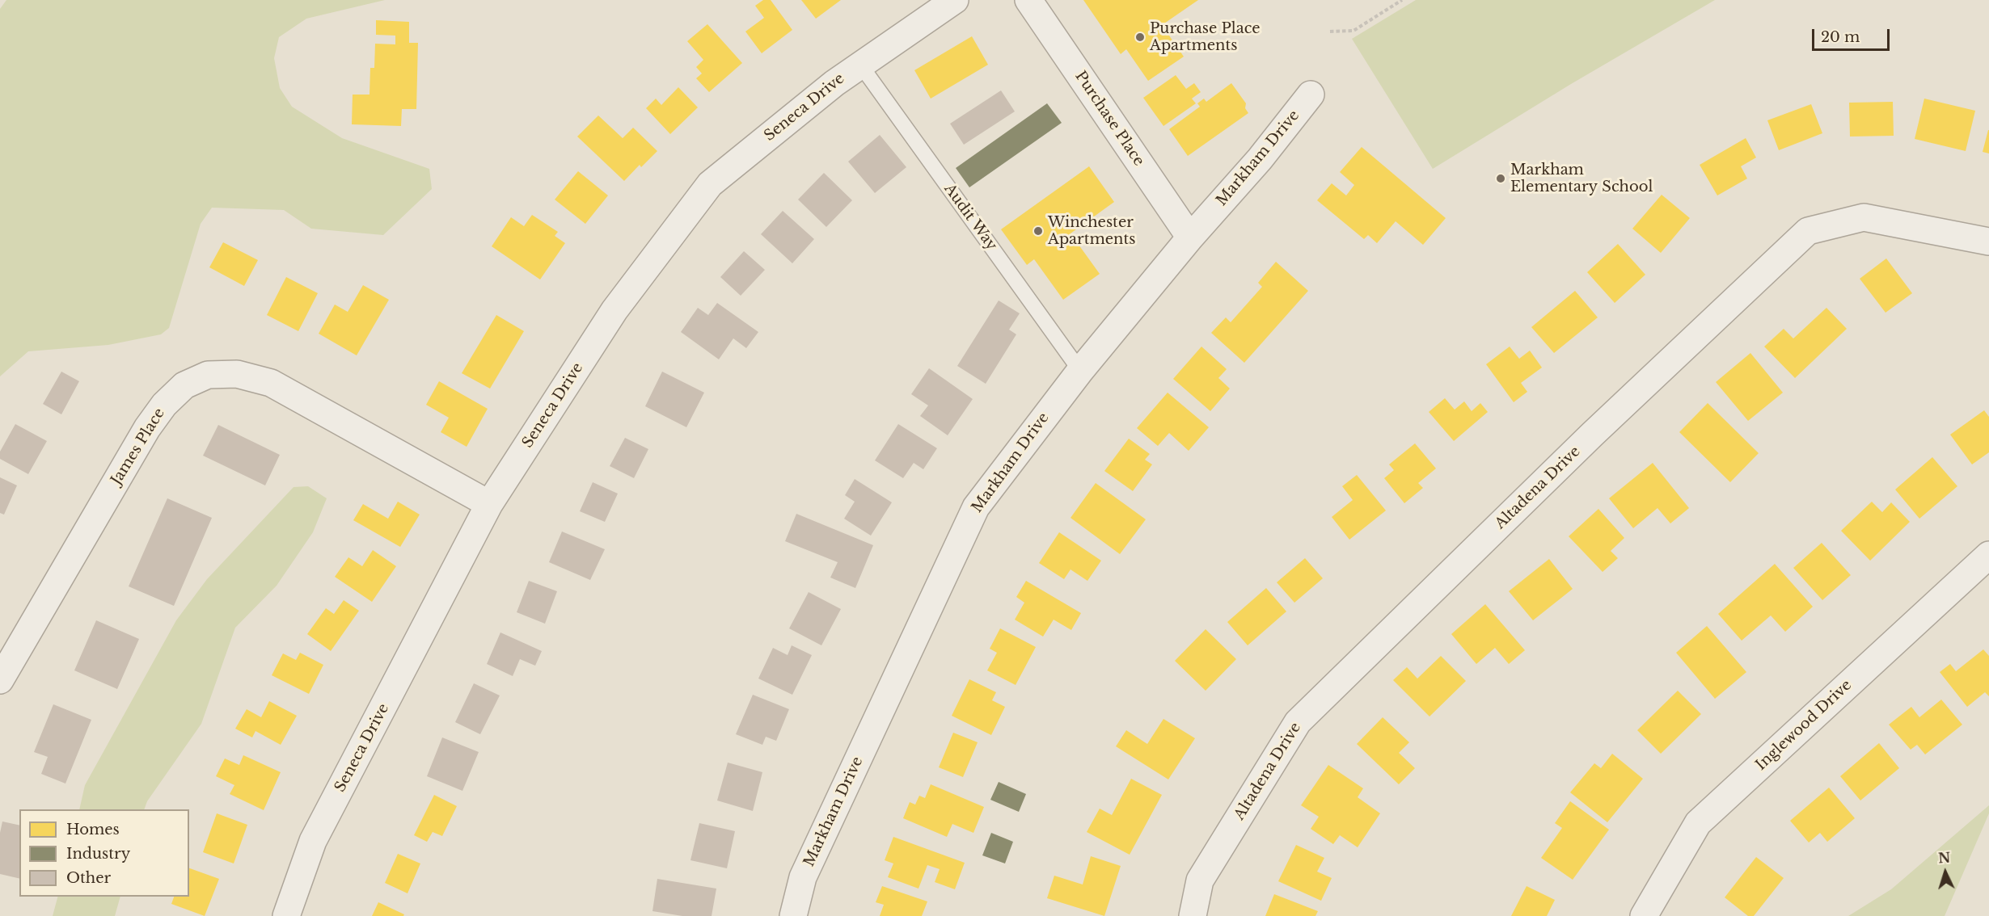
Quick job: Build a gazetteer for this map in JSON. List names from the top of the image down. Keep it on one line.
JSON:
{"streets":{"street":["Seneca Drive","Purchase Place","Markham Drive","James Place","Altadena Drive","Inglewood Drive"],"lane":["Audit Way"]},"crossings":[["Seneca Drive","Audit Way"],["Seneca Drive","James Place"],["Purchase Place","Markham Drive"],["Markham Drive","Audit Way"]],"places":["Purchase Place Apartments","Markham Elementary School","Winchester Apartments"],"legend":["Homes","Industry","Other"],"scale_bar":"20 m","north":"top"}
